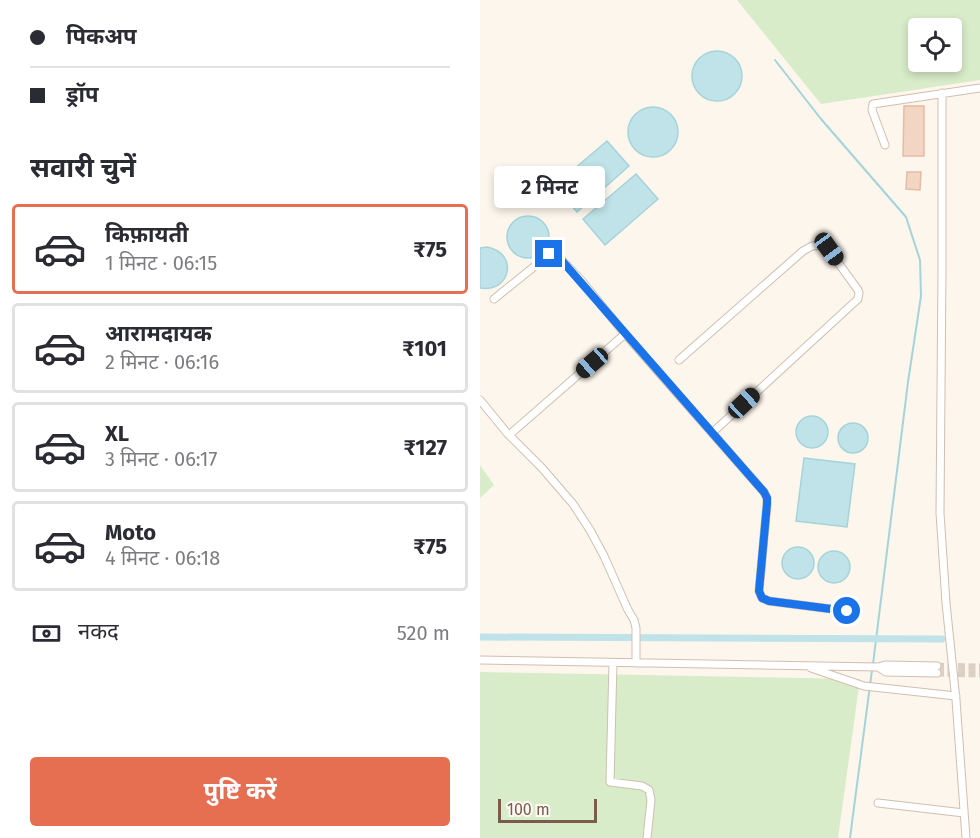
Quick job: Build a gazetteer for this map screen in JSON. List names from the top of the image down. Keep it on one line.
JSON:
{"scale_bar":"100 m","page":{"banner":["पिकअप","ड्रॉप"],"heading":"सवारी चुनें","bubble":"2 मिनट","list":[{"name":"किफ़ायती","note":"1 मिनट · 06:15","value":"₹75"},{"name":"आरामदायक","note":"2 मिनट · 06:16","value":"₹101"},{"name":"XL","note":"3 मिनट · 06:17","value":"₹127"},{"name":"Moto","note":"4 मिनट · 06:18","value":"₹75"}],"pay":["नकद","520 m"],"buttons":"पुष्टि करें","scale":"100 m"}}
